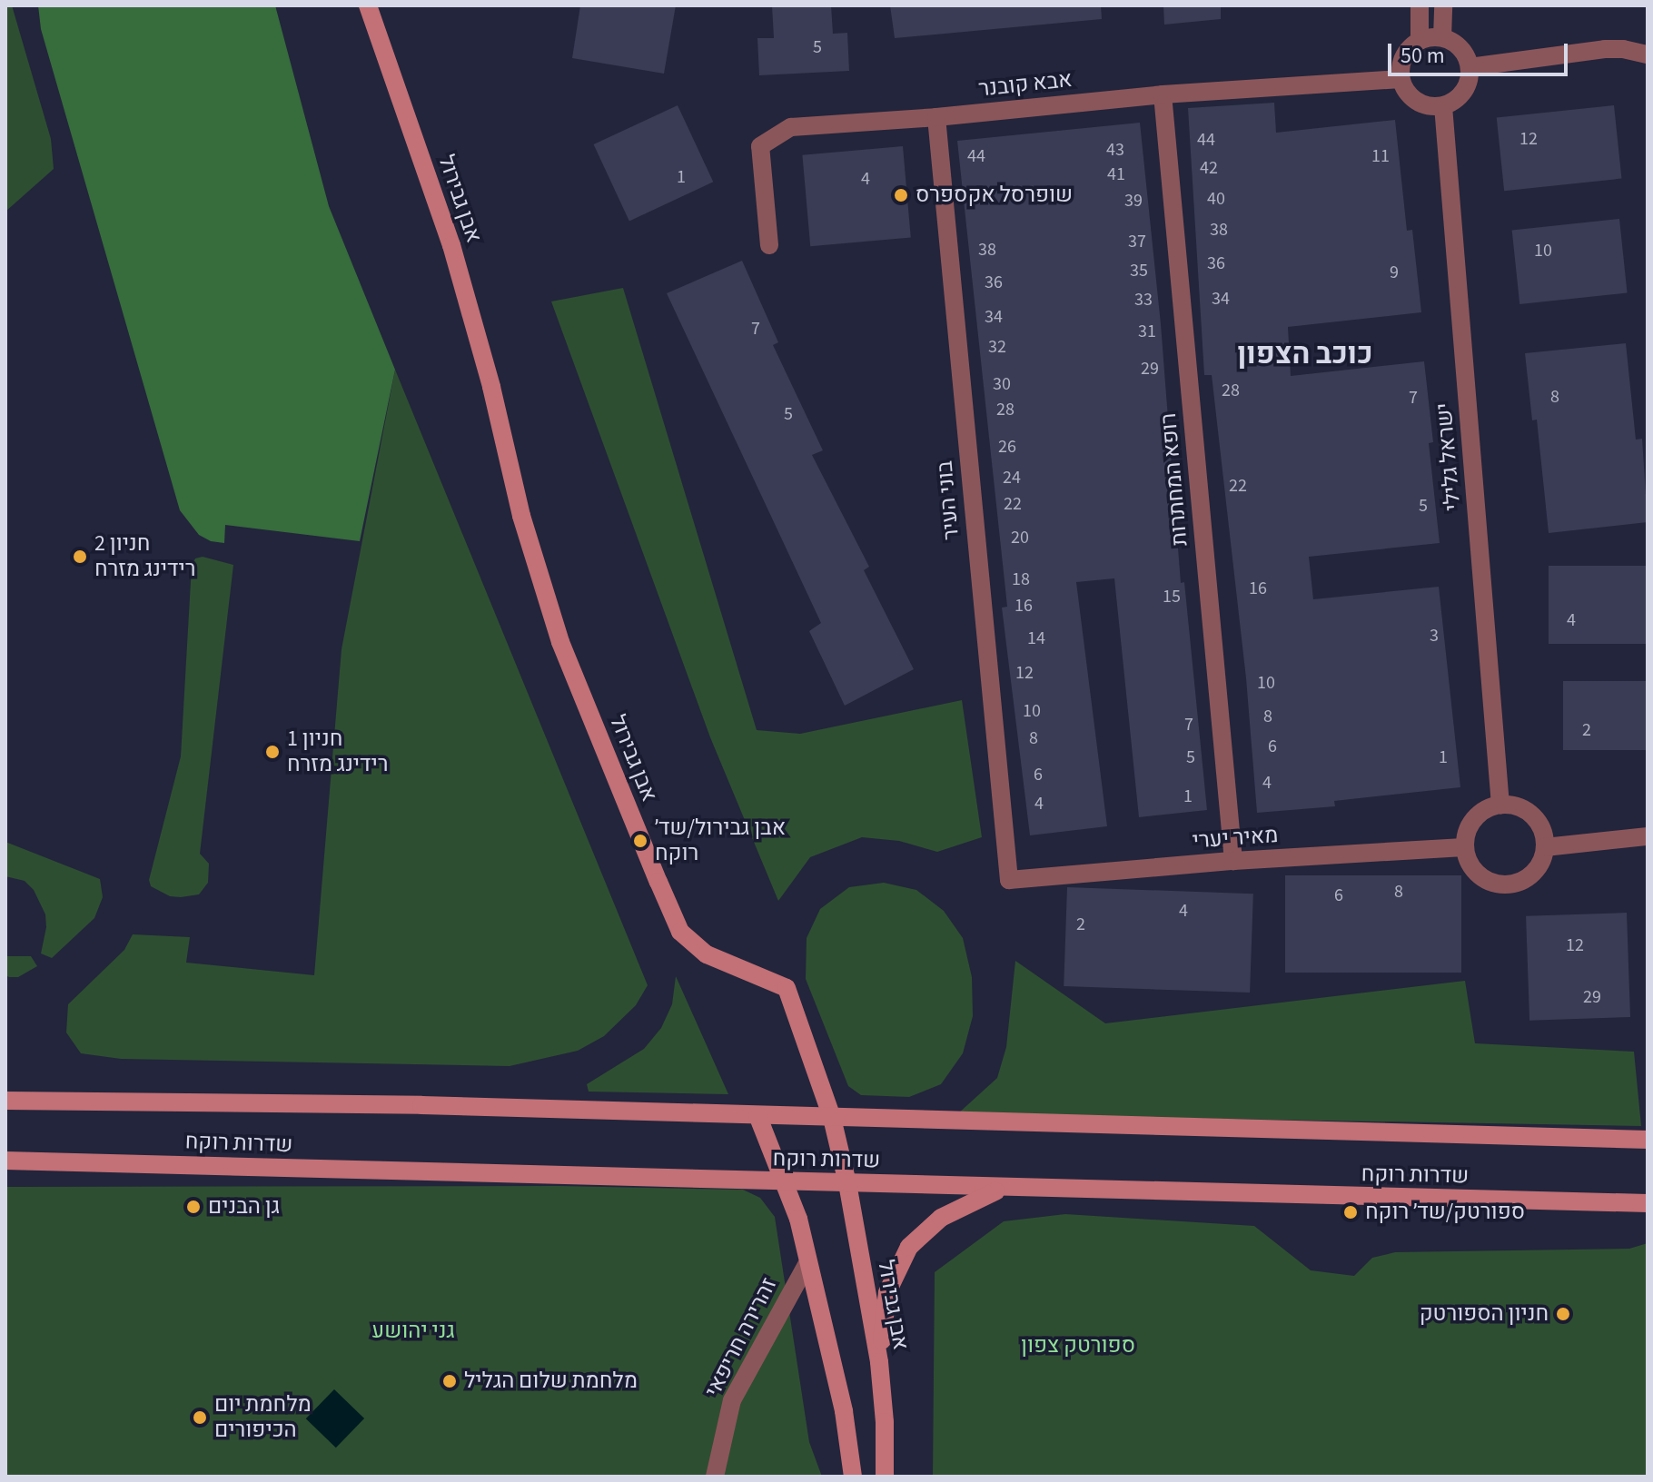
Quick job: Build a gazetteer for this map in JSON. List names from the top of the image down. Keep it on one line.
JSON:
{"streets":{"main road":["אבן גבירול","שדרות רוקח"],"street":["אבא קובנר","ישראל גלילי","רופא המחתרות","בוני העיר","מאיר יערי","זהרירה חריפאי"]},"crossings":[["אבא קובנר","ישראל גלילי"],["אבא קובנר","רופא המחתרות"],["אבא קובנר","בוני העיר"],["אבן גבירול","שדרות רוקח"],["ישראל גלילי","מאיר יערי"],["רופא המחתרות","מאיר יערי"],["בוני העיר","מאיר יערי"]],"districts":["כוכב הצפון"],"parks":["גני יהושע","ספורטק צפון"],"places":["שופרסל אקספרס","2 חניון רידינג מזרח","1 חניון רידינג מזרח","אבן גבירול/שד׳ רוקח","גן הבנים","ספורטק/שד׳ רוקח","חניון הספורטק","מלחמת שלום הגליל","מלחמת יום הכיפורים"],"house_numbers":["5","12","44","43","44","11","42","41","1","4","40","39","38","37","38","10","36","35","9","36","34","33","34","7","31","32","29","30","28","8","7","28","5","26","24","22","22","5","20","18","16","15","16","4","3","14","12","10","10","8","7","2","8","6","5","1","6","4","1","4","8","6","4","2","12","29"],"scale_bar":"50 m"}
